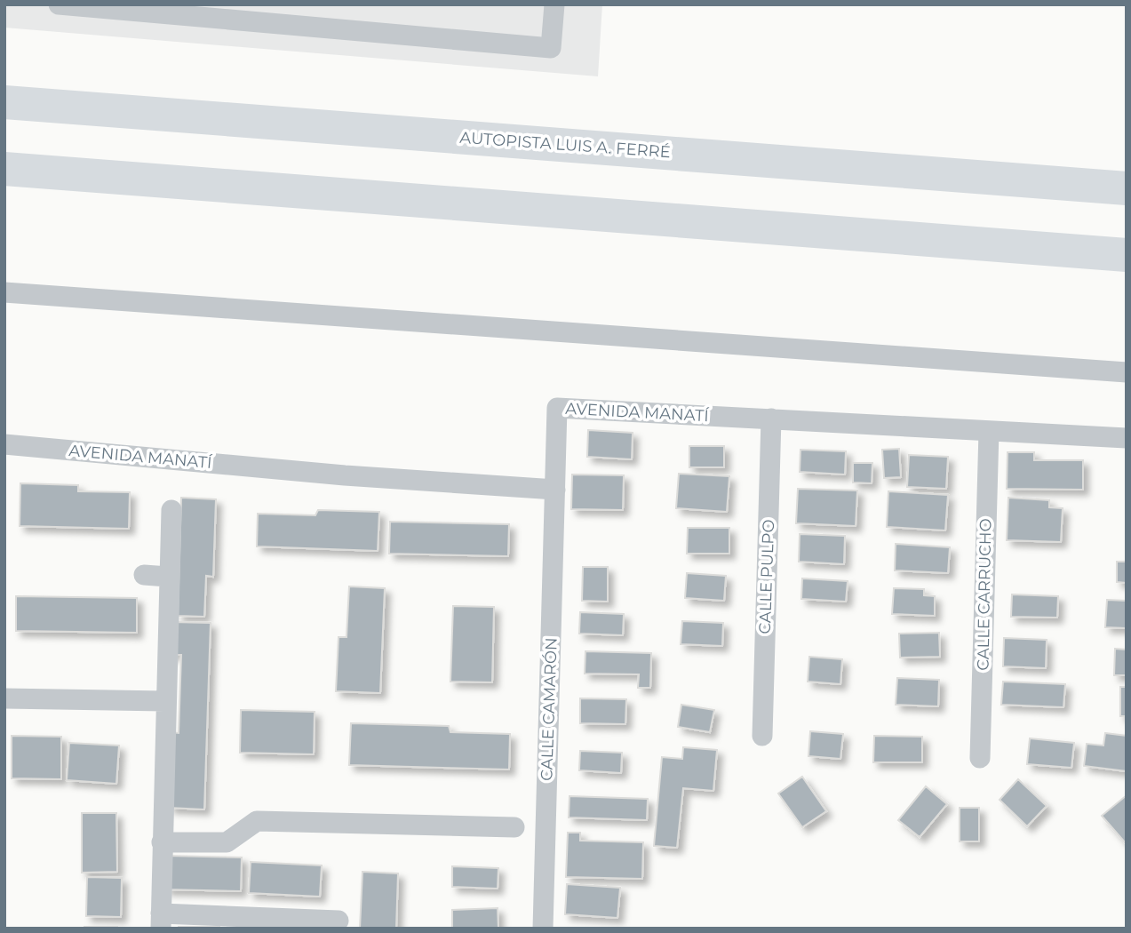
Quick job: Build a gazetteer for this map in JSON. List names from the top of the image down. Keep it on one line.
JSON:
{"streets":{"highway":["AUTOPISTA LUIS A. FERRÉ"],"street":["AVENIDA MANATÍ","CALLE PULPO","CALLE CARRUCHO","CALLE CAMARÓN"]},"crossings":[["AVENIDA MANATÍ","CALLE PULPO"],["AVENIDA MANATÍ","CALLE CARRUCHO"],["AVENIDA MANATÍ","CALLE CAMARÓN"]]}
